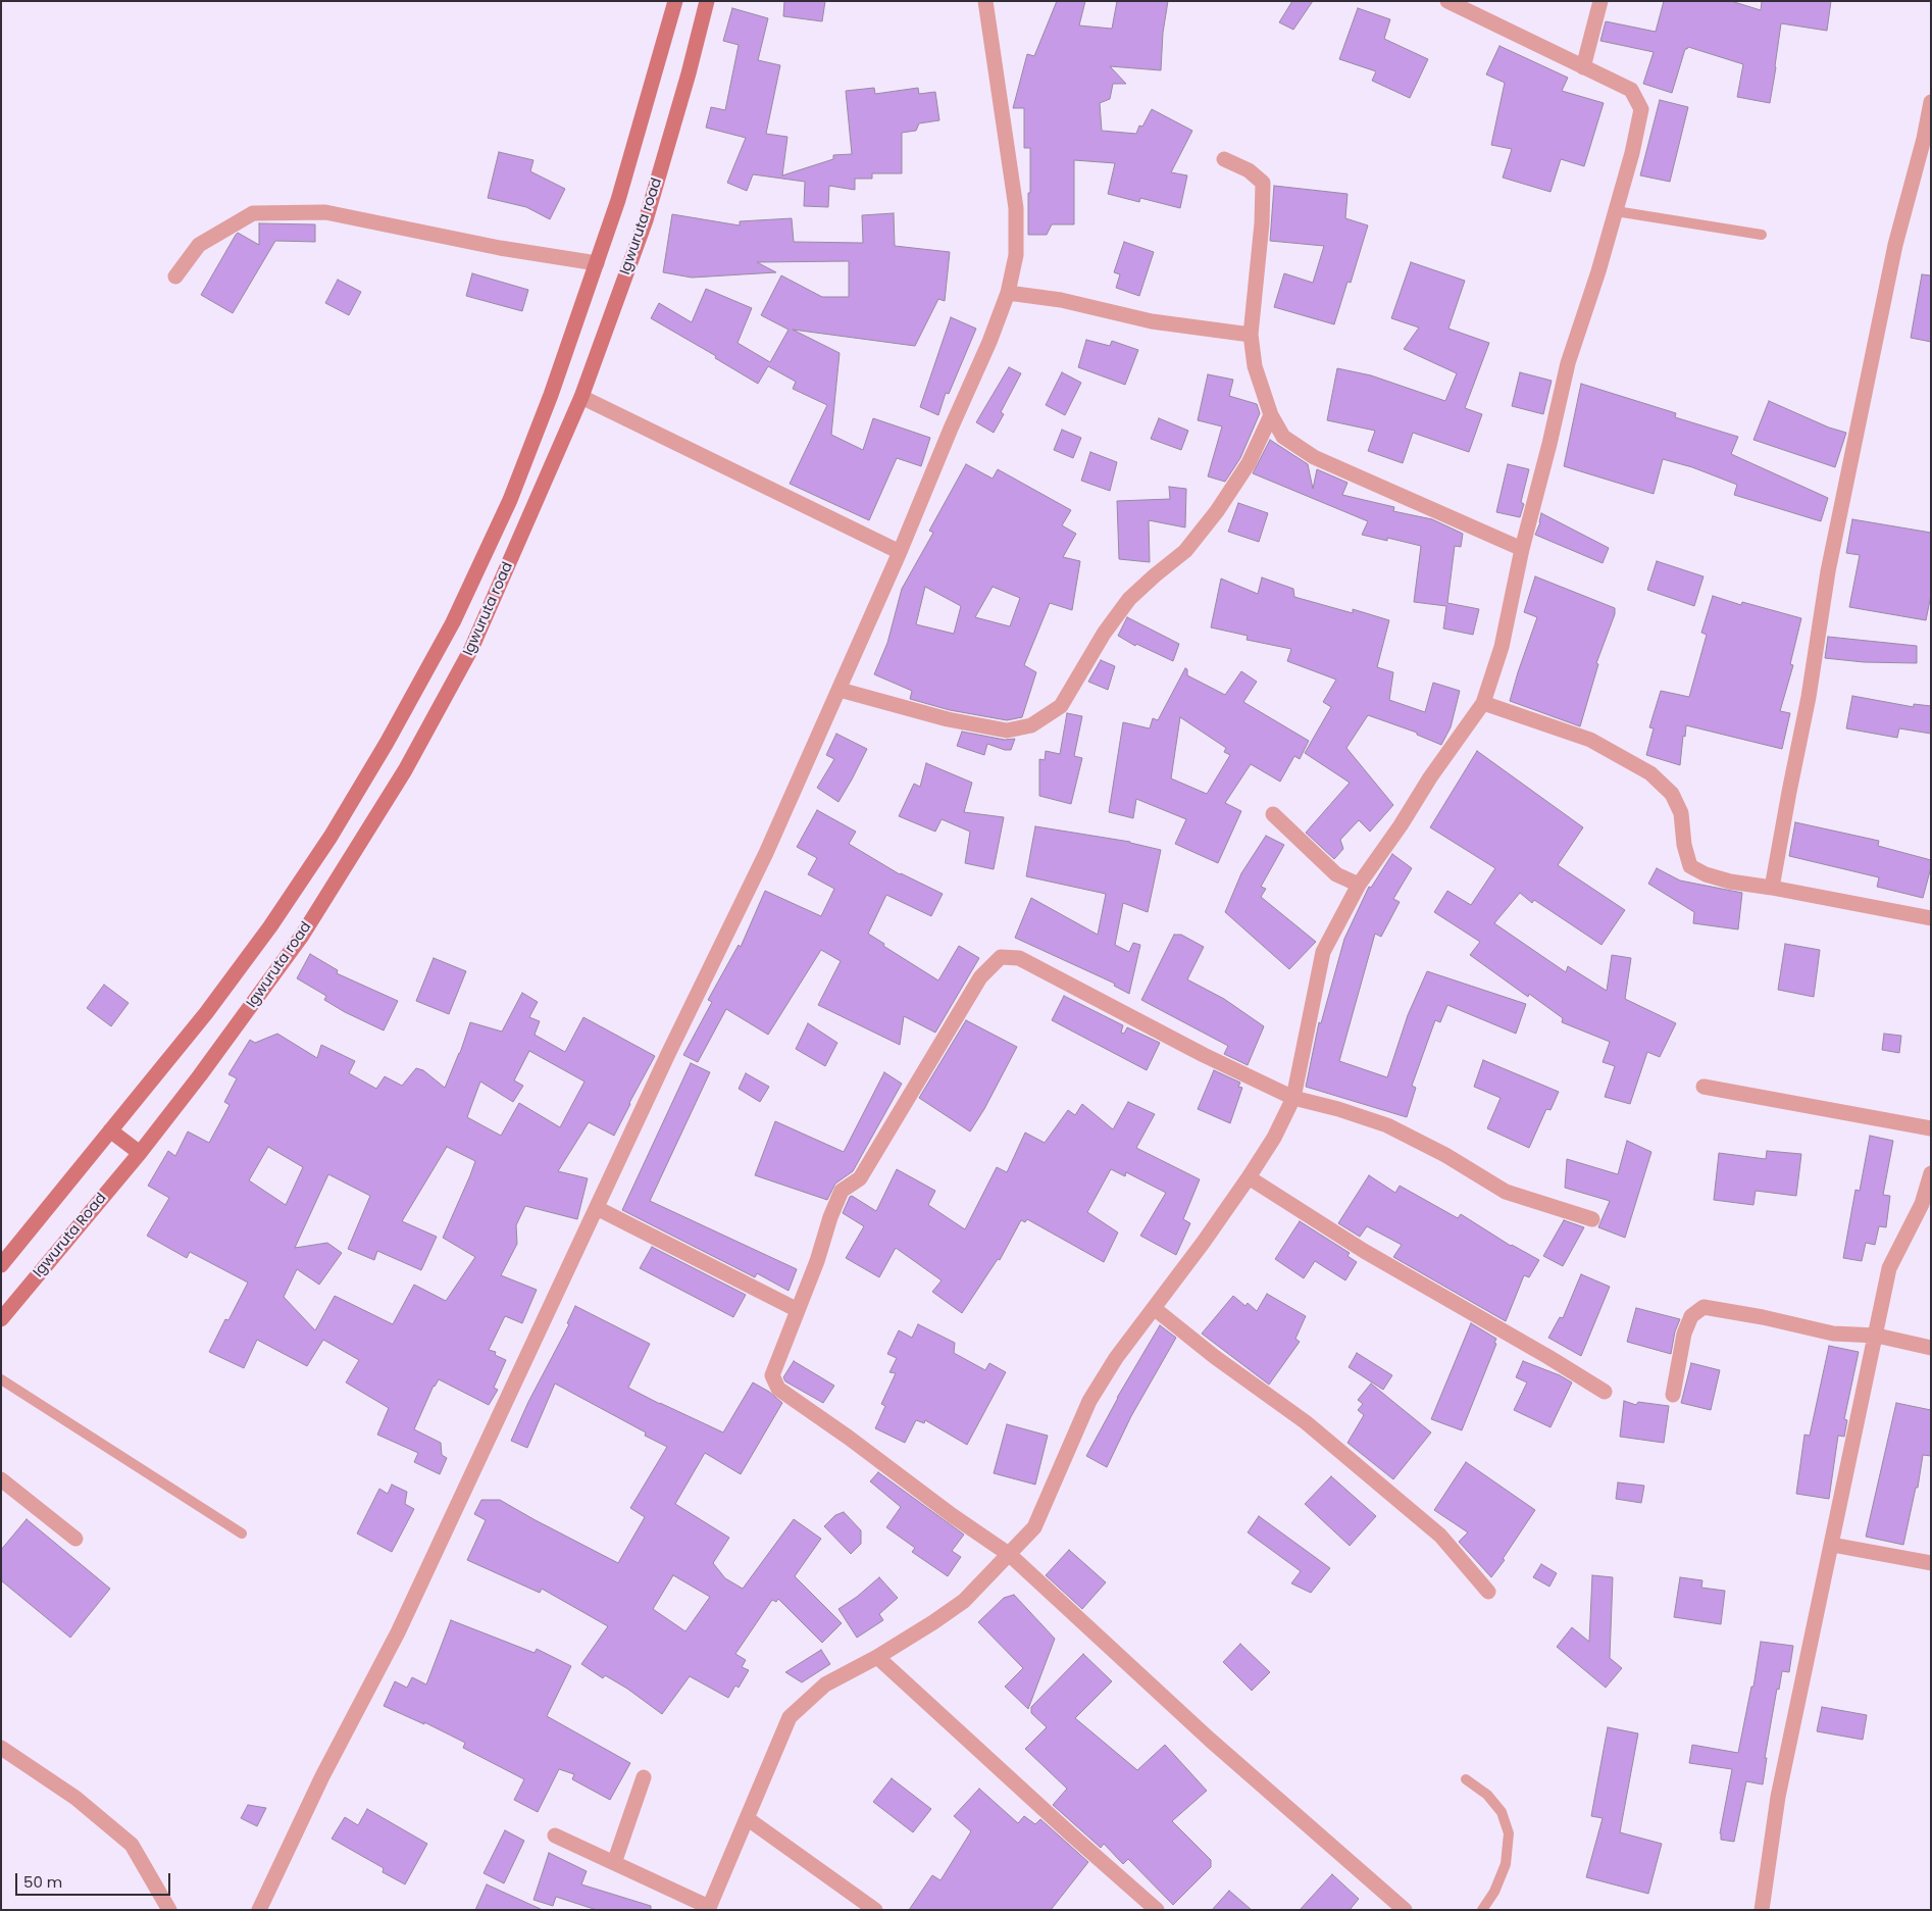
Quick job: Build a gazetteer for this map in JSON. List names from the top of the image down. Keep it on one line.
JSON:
{"streets":{"main road":["Igwuruta road","Igwuruta Road"]},"crossings":[["Igwuruta road","Igwuruta Road"]],"scale_bar":"50 m"}
